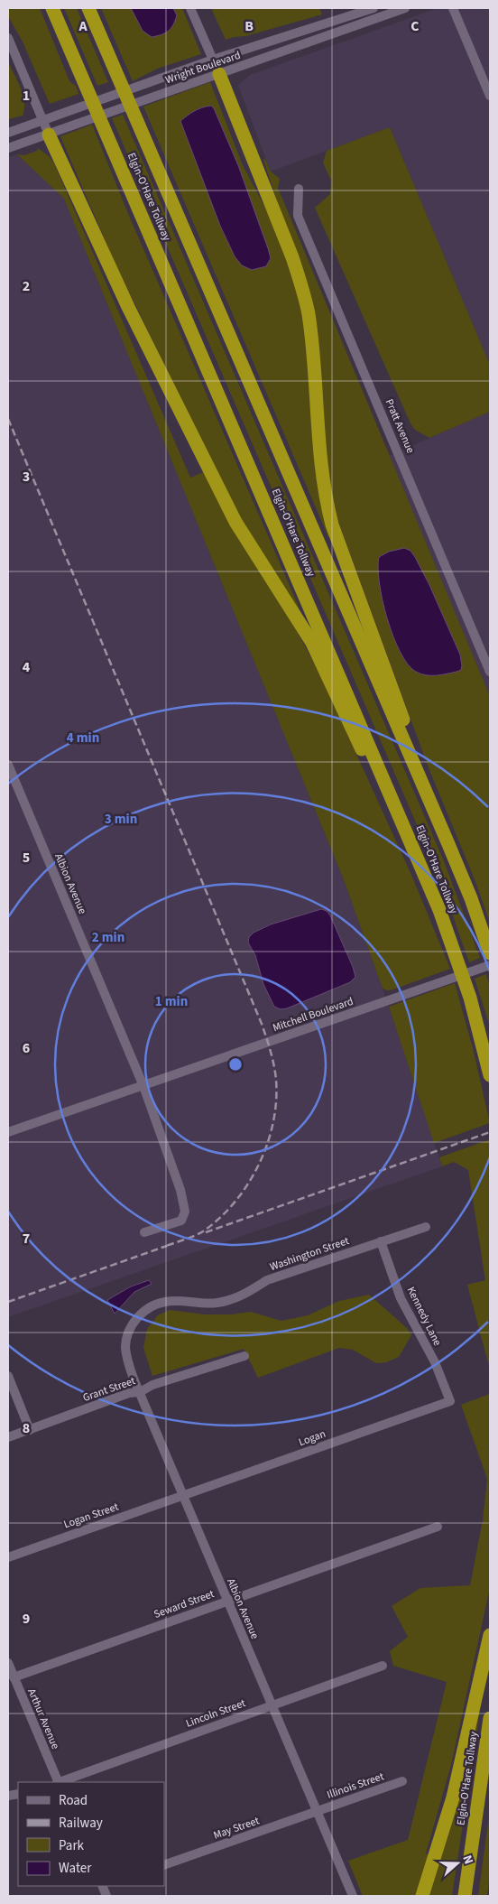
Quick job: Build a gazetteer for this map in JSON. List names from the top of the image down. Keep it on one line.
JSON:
{"streets":{"highway":["Elgin-O'Hare Tollway"],"street":["Wright Boulevard","Pratt Avenue","Albion Avenue","Mitchell Boulevard","Washington Street","Kennedy Lane","Grant Street","Logan","Logan Street","Seward Street","Lincoln Street","Arthur Avenue","Illinois Street","May Street"]},"crossings":[["Albion Avenue","Mitchell Boulevard"],["Albion Avenue","Washington Street"],["Albion Avenue","Grant Street"],["Albion Avenue","Logan"],["Albion Avenue","Logan Street"],["Albion Avenue","Seward Street"],["Albion Avenue","Lincoln Street"],["Albion Avenue","Illinois Street"],["Albion Avenue","May Street"],["Washington Street","Kennedy Lane"],["Kennedy Lane","Logan"],["Logan","Logan Street"],["Seward Street","Arthur Avenue"],["Illinois Street","May Street"]],"legend":["Road","Railway","Park","Water"],"north":"right","grid":{"columns":["A","B","C"],"rows":["1","2","3","4","5","6","7","8","9"]},"rings":["4 min","3 min","2 min","1 min"]}
